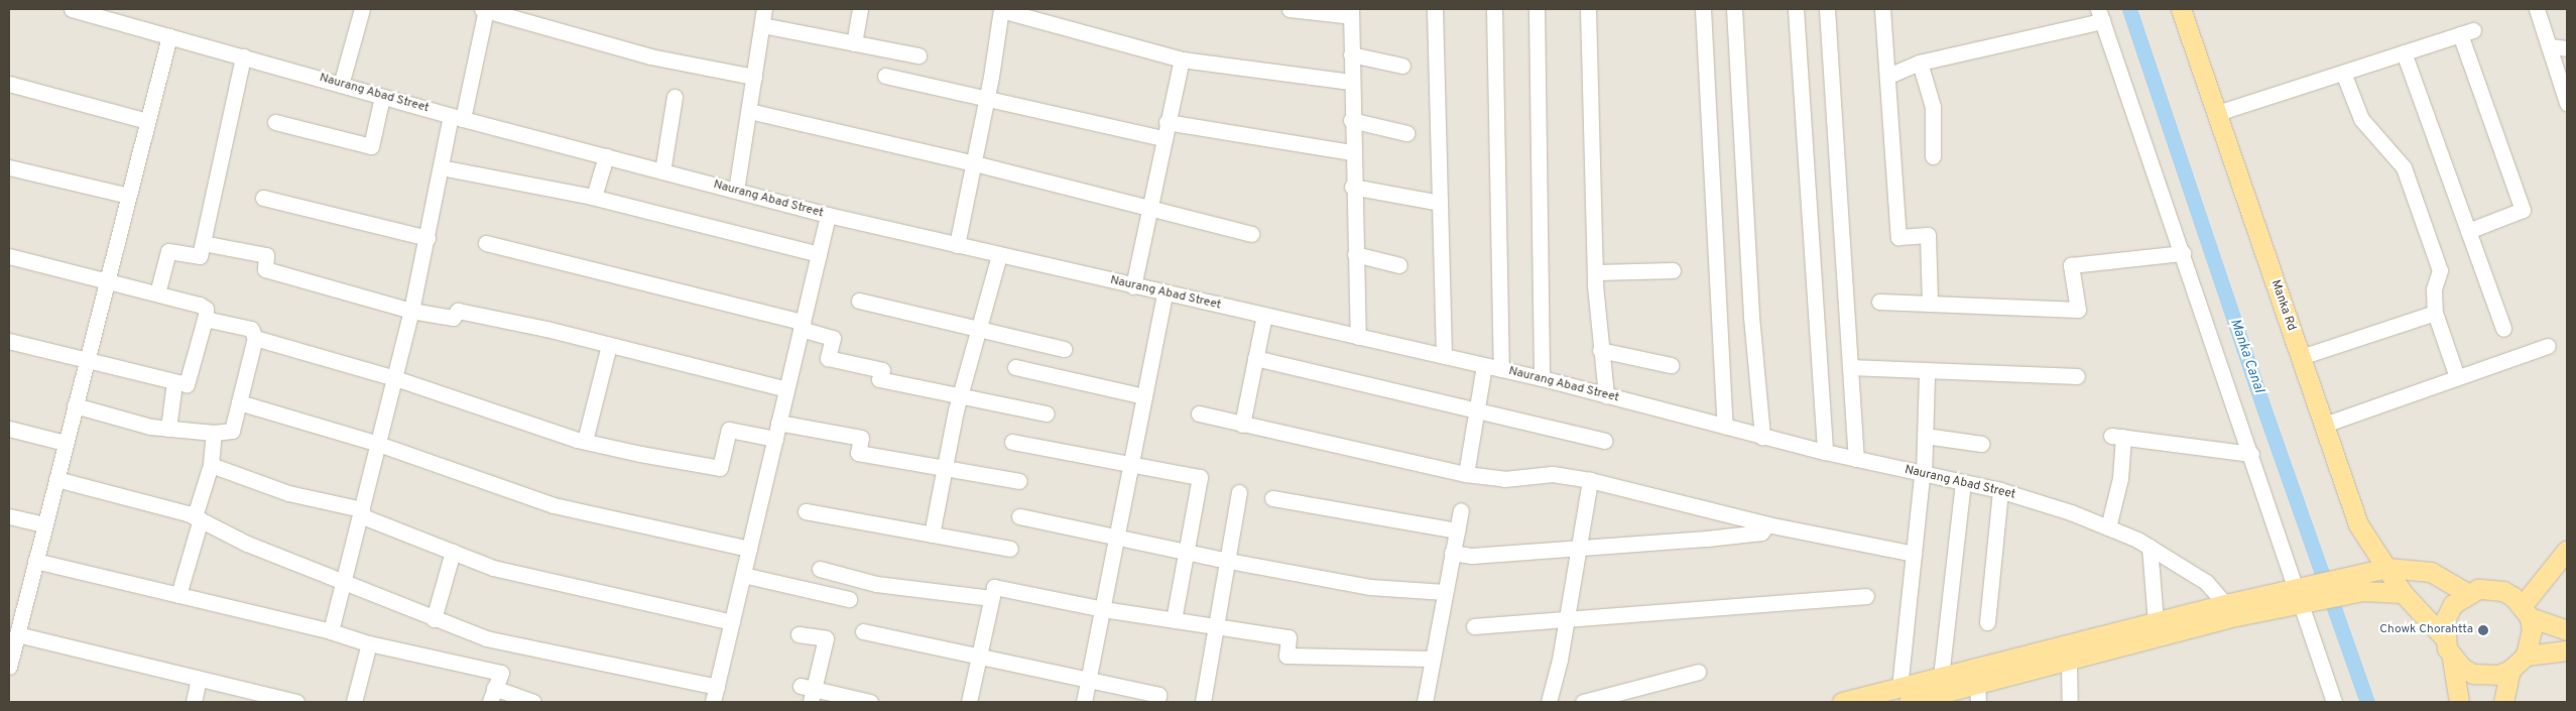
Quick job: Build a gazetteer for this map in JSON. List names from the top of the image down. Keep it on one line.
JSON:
{"streets":{"main road":["Manka Rd"],"street":["Naurang Abad Street"]},"water":["Manka Canal"],"places":["Chowk Chorahtta"]}
